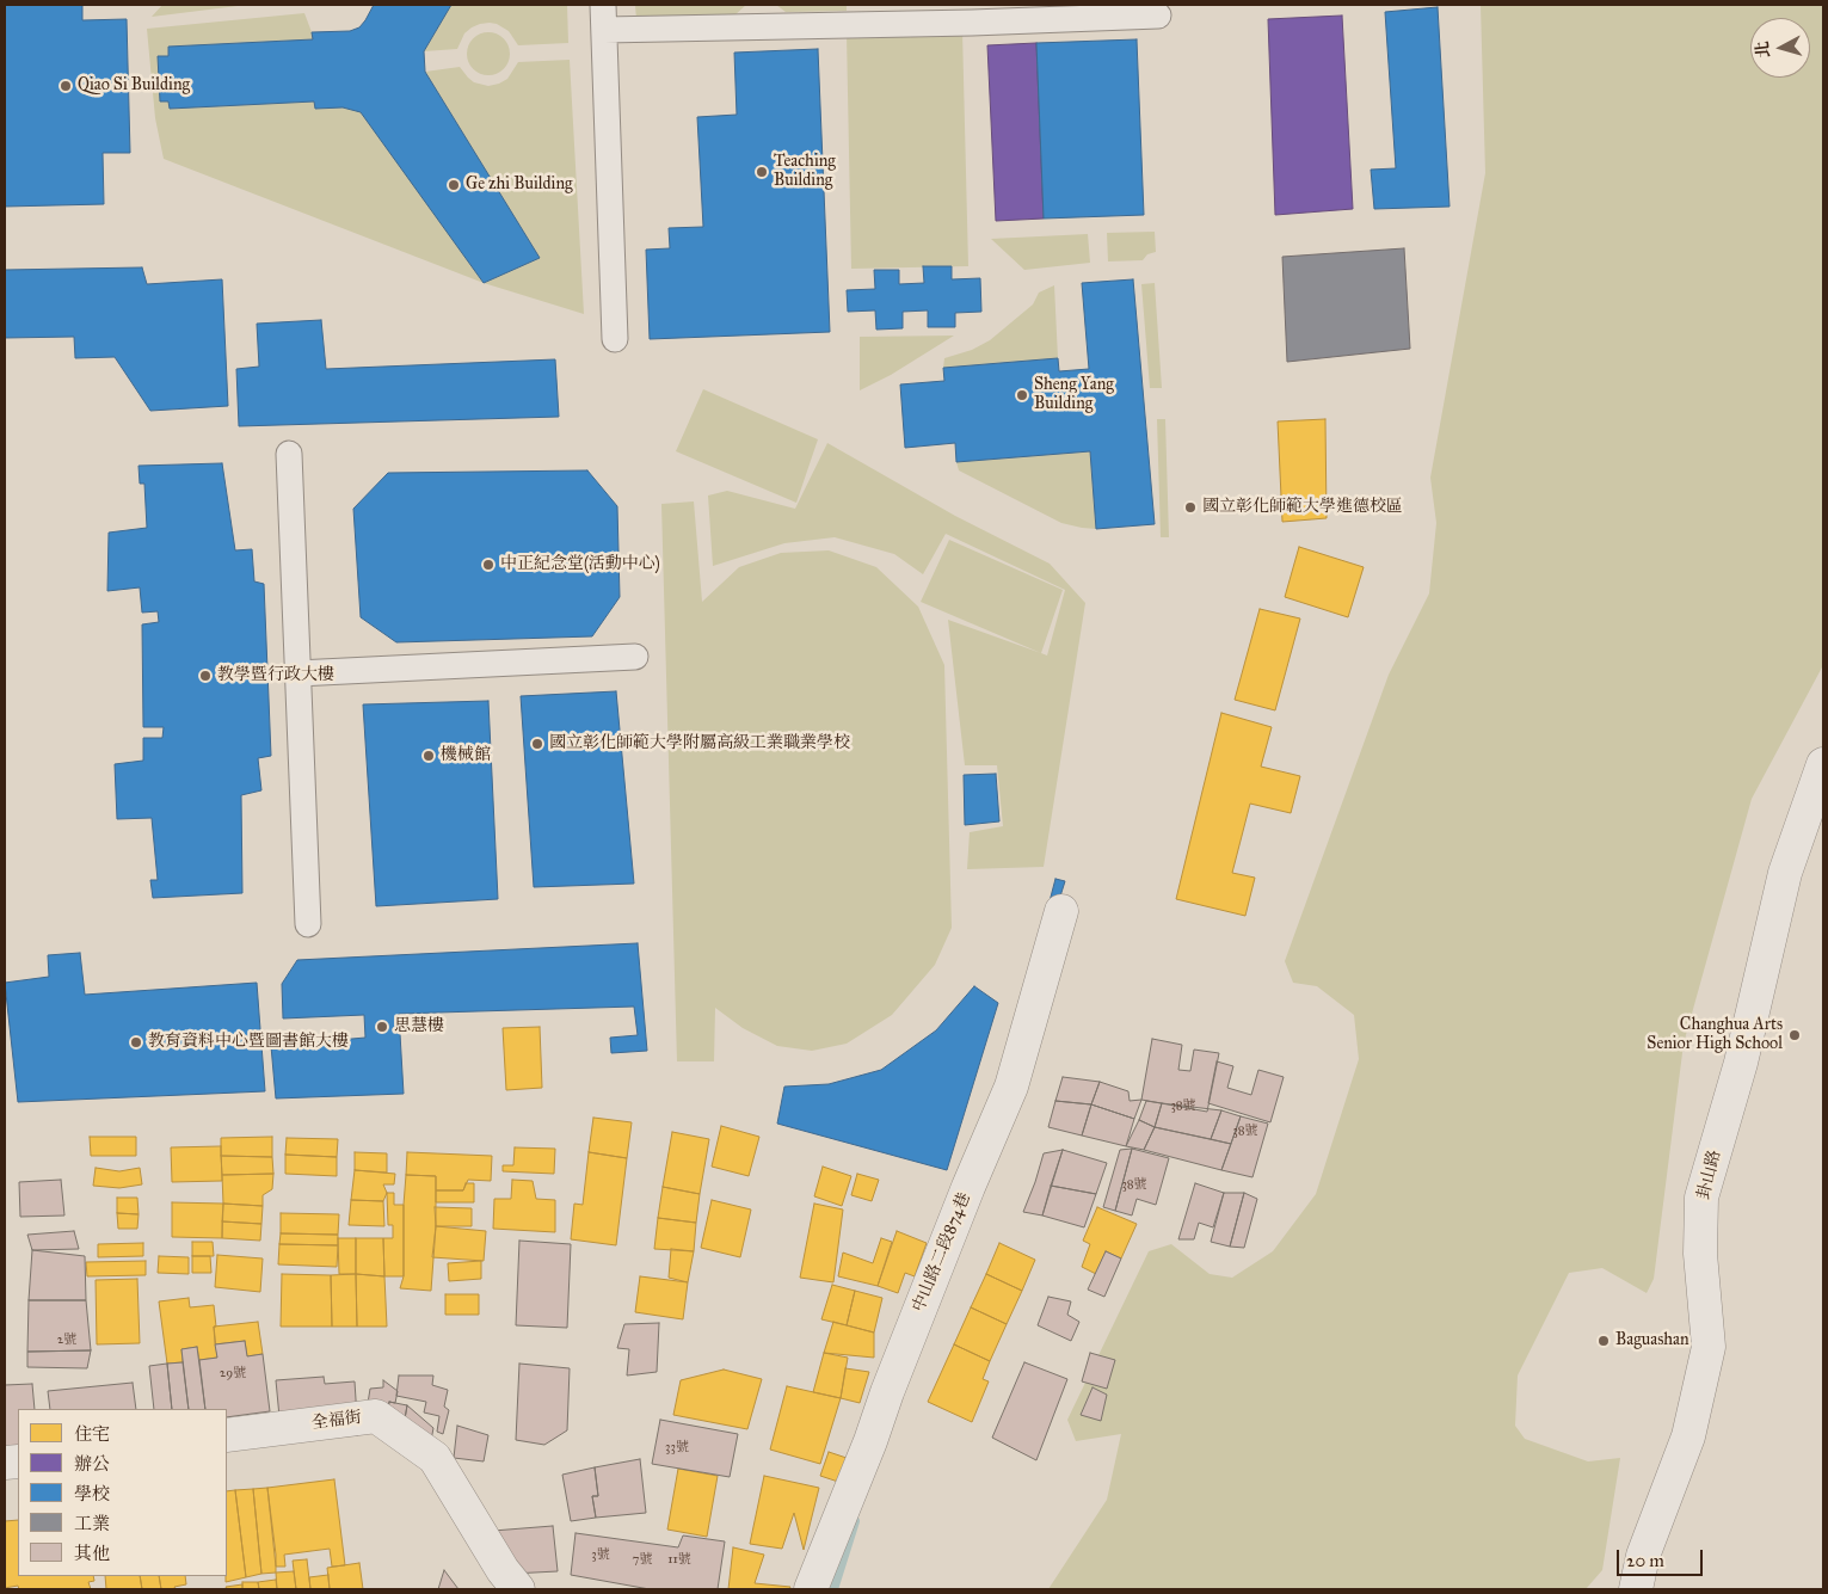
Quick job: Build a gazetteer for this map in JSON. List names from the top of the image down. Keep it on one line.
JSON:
{"streets":{"street":["卦山路","中山路二段874巷","全福街"]},"places":["Qiao Si Building","Teaching Building","Ge zhi Building","Sheng Yang Building","國立彰化師範大學進德校區","中正紀念堂(活動中心)","教學暨行政大樓","國立彰化師範大學附屬高級工業職業學校","機械館","思慧樓","Changhua Arts Senior High School","教育資料中心暨圖書館大樓","Baguashan"],"house_numbers":["38號","38號","38號","2號","29號","33號","3號","7號","11號"],"legend":["住宅","辦公","學校","工業","其他"],"scale_bar":"20 m","north":"left"}
